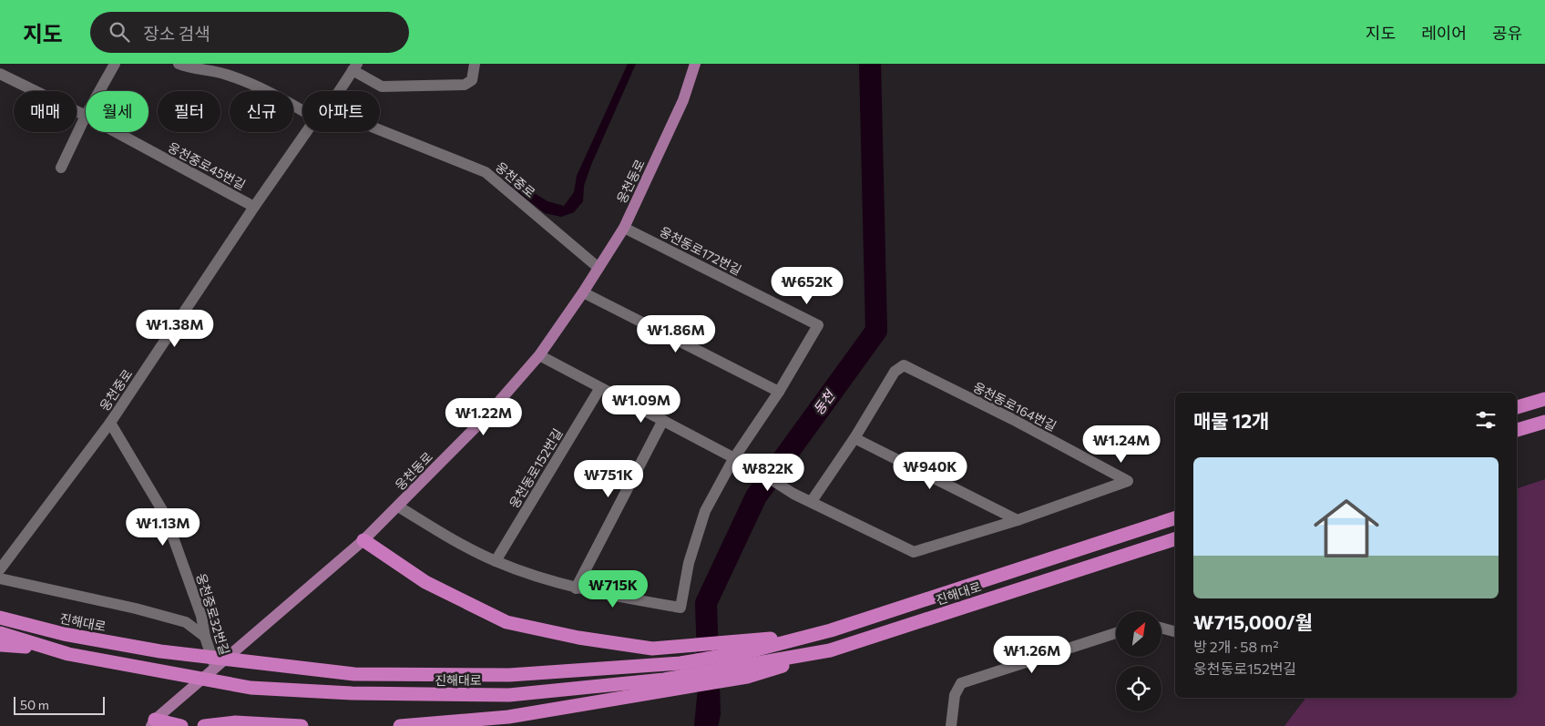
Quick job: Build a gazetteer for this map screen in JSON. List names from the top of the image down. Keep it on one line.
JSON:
{"streets":{"highway":["진해대로"],"main road":["웅천동로"],"street":["웅천중로45번길","웅천중로","웅천동로172번길","웅천동로164번길","웅천동로152번길","웅천중로32번길"]},"crossings":[["웅천중로45번길","웅천중로"],["웅천중로","웅천동로"],["웅천중로","웅천중로32번길"],["웅천동로","웅천동로172번길"],["웅천동로","웅천중로32번길"],["웅천동로172번길","웅천동로164번길"]],"water":["동천"],"scale_bar":"50 m","north":"top right","page":{"header":"지도","search":"장소 검색","nav":["지도","레이어","공유"],"chip":["매매","월세","필터","신규","아파트"],"price":["₩652K","₩1.38M","₩1.86M","₩1.09M","₩1.22M","₩1.24M","₩940K","₩822K","₩751K","₩1.13M","₩715K","₩1.26M"],"heading":"매물 12개","list":[{"name":"₩715,000/월","note":"방 2개 · 58 m² · 웅천동로152번길"}],"scale":"50 m"}}
